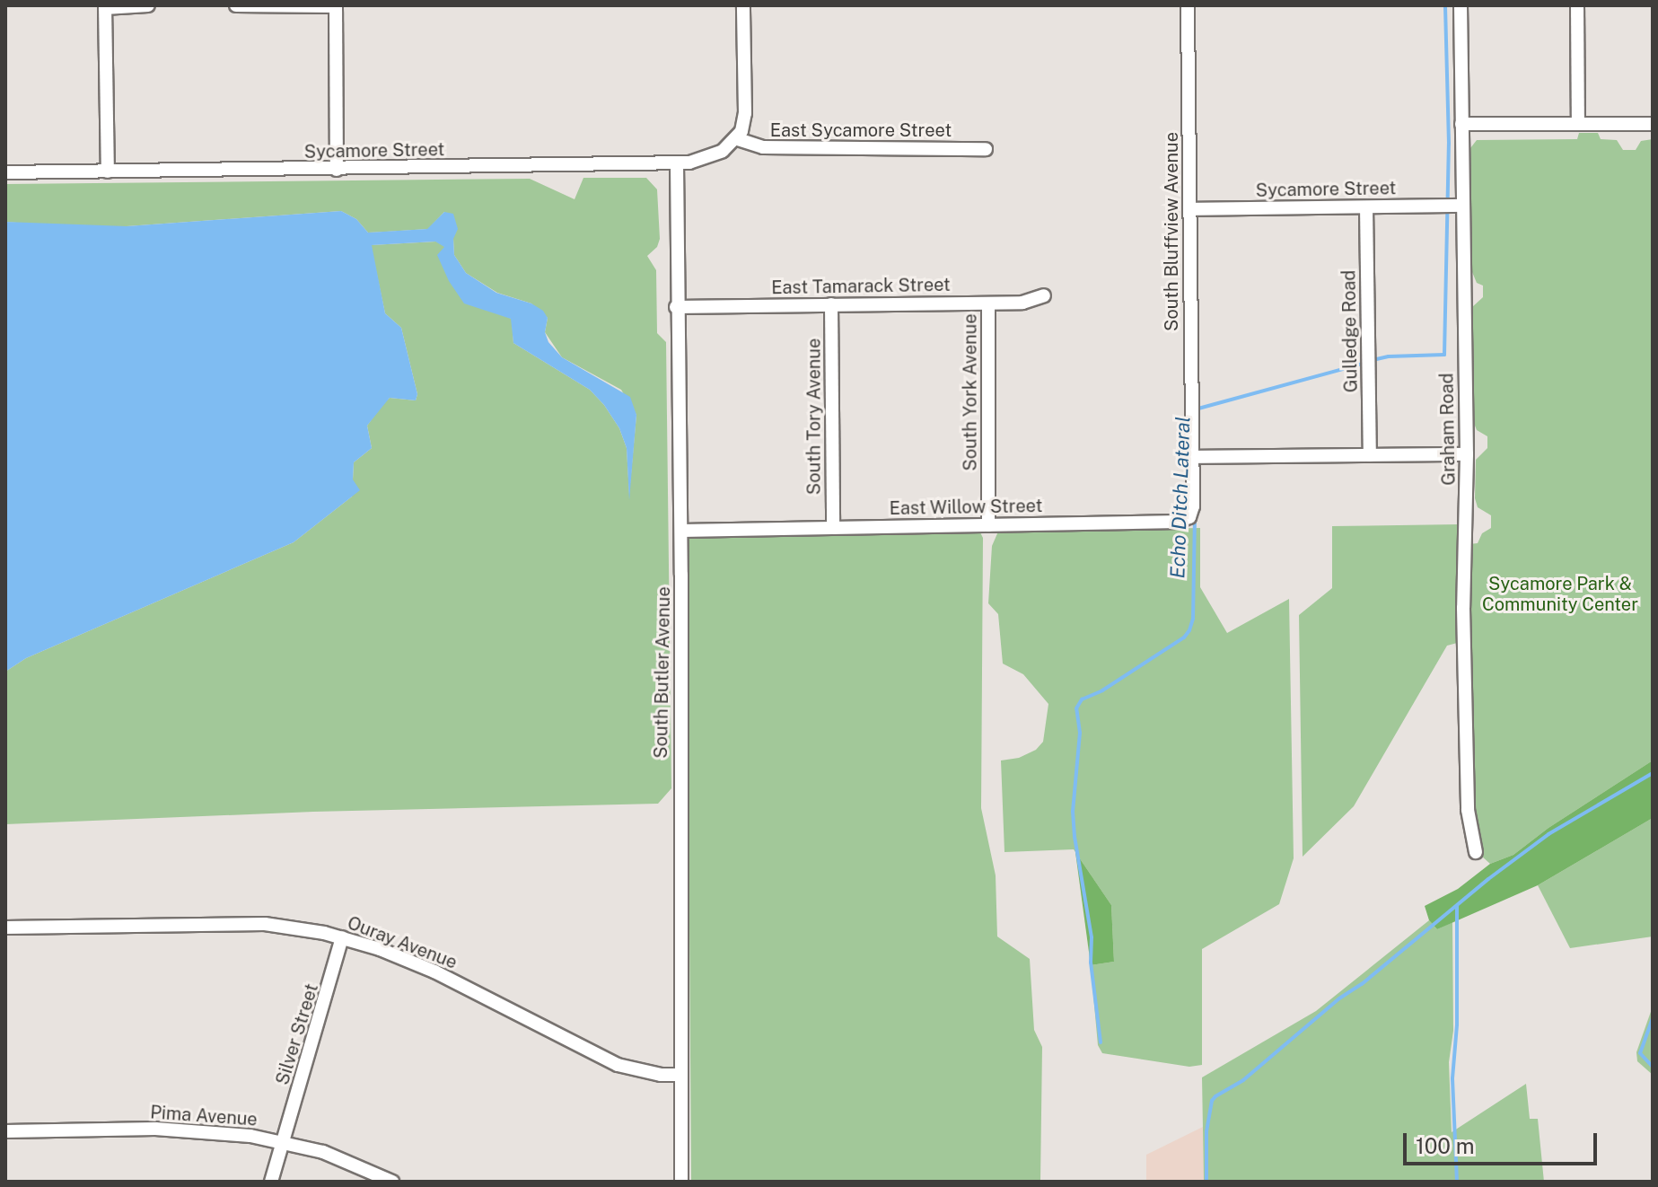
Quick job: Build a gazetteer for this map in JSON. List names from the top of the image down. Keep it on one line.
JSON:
{"streets":{"street":["East Sycamore Street","Sycamore Street","South Bluffview Avenue","East Tamarack Street","Gulledge Road","South York Avenue","South Tory Avenue","Graham Road","East Willow Street","South Butler Avenue","Ouray Avenue","Silver Street","Pima Avenue"]},"crossings":[["East Sycamore Street","Sycamore Street"],["Sycamore Street","South Bluffview Avenue"],["Sycamore Street","Gulledge Road"],["Sycamore Street","Graham Road"],["Sycamore Street","South Butler Avenue"],["South Bluffview Avenue","East Willow Street"],["East Tamarack Street","South York Avenue"],["East Tamarack Street","South Tory Avenue"],["East Tamarack Street","South Butler Avenue"],["South York Avenue","East Willow Street"],["South Tory Avenue","East Willow Street"],["East Willow Street","South Butler Avenue"],["South Butler Avenue","Ouray Avenue"],["Ouray Avenue","Silver Street"],["Silver Street","Pima Avenue"]],"water":["Echo Ditch Lateral"],"parks":["Sycamore Park & Community Center"],"scale_bar":"100 m"}
